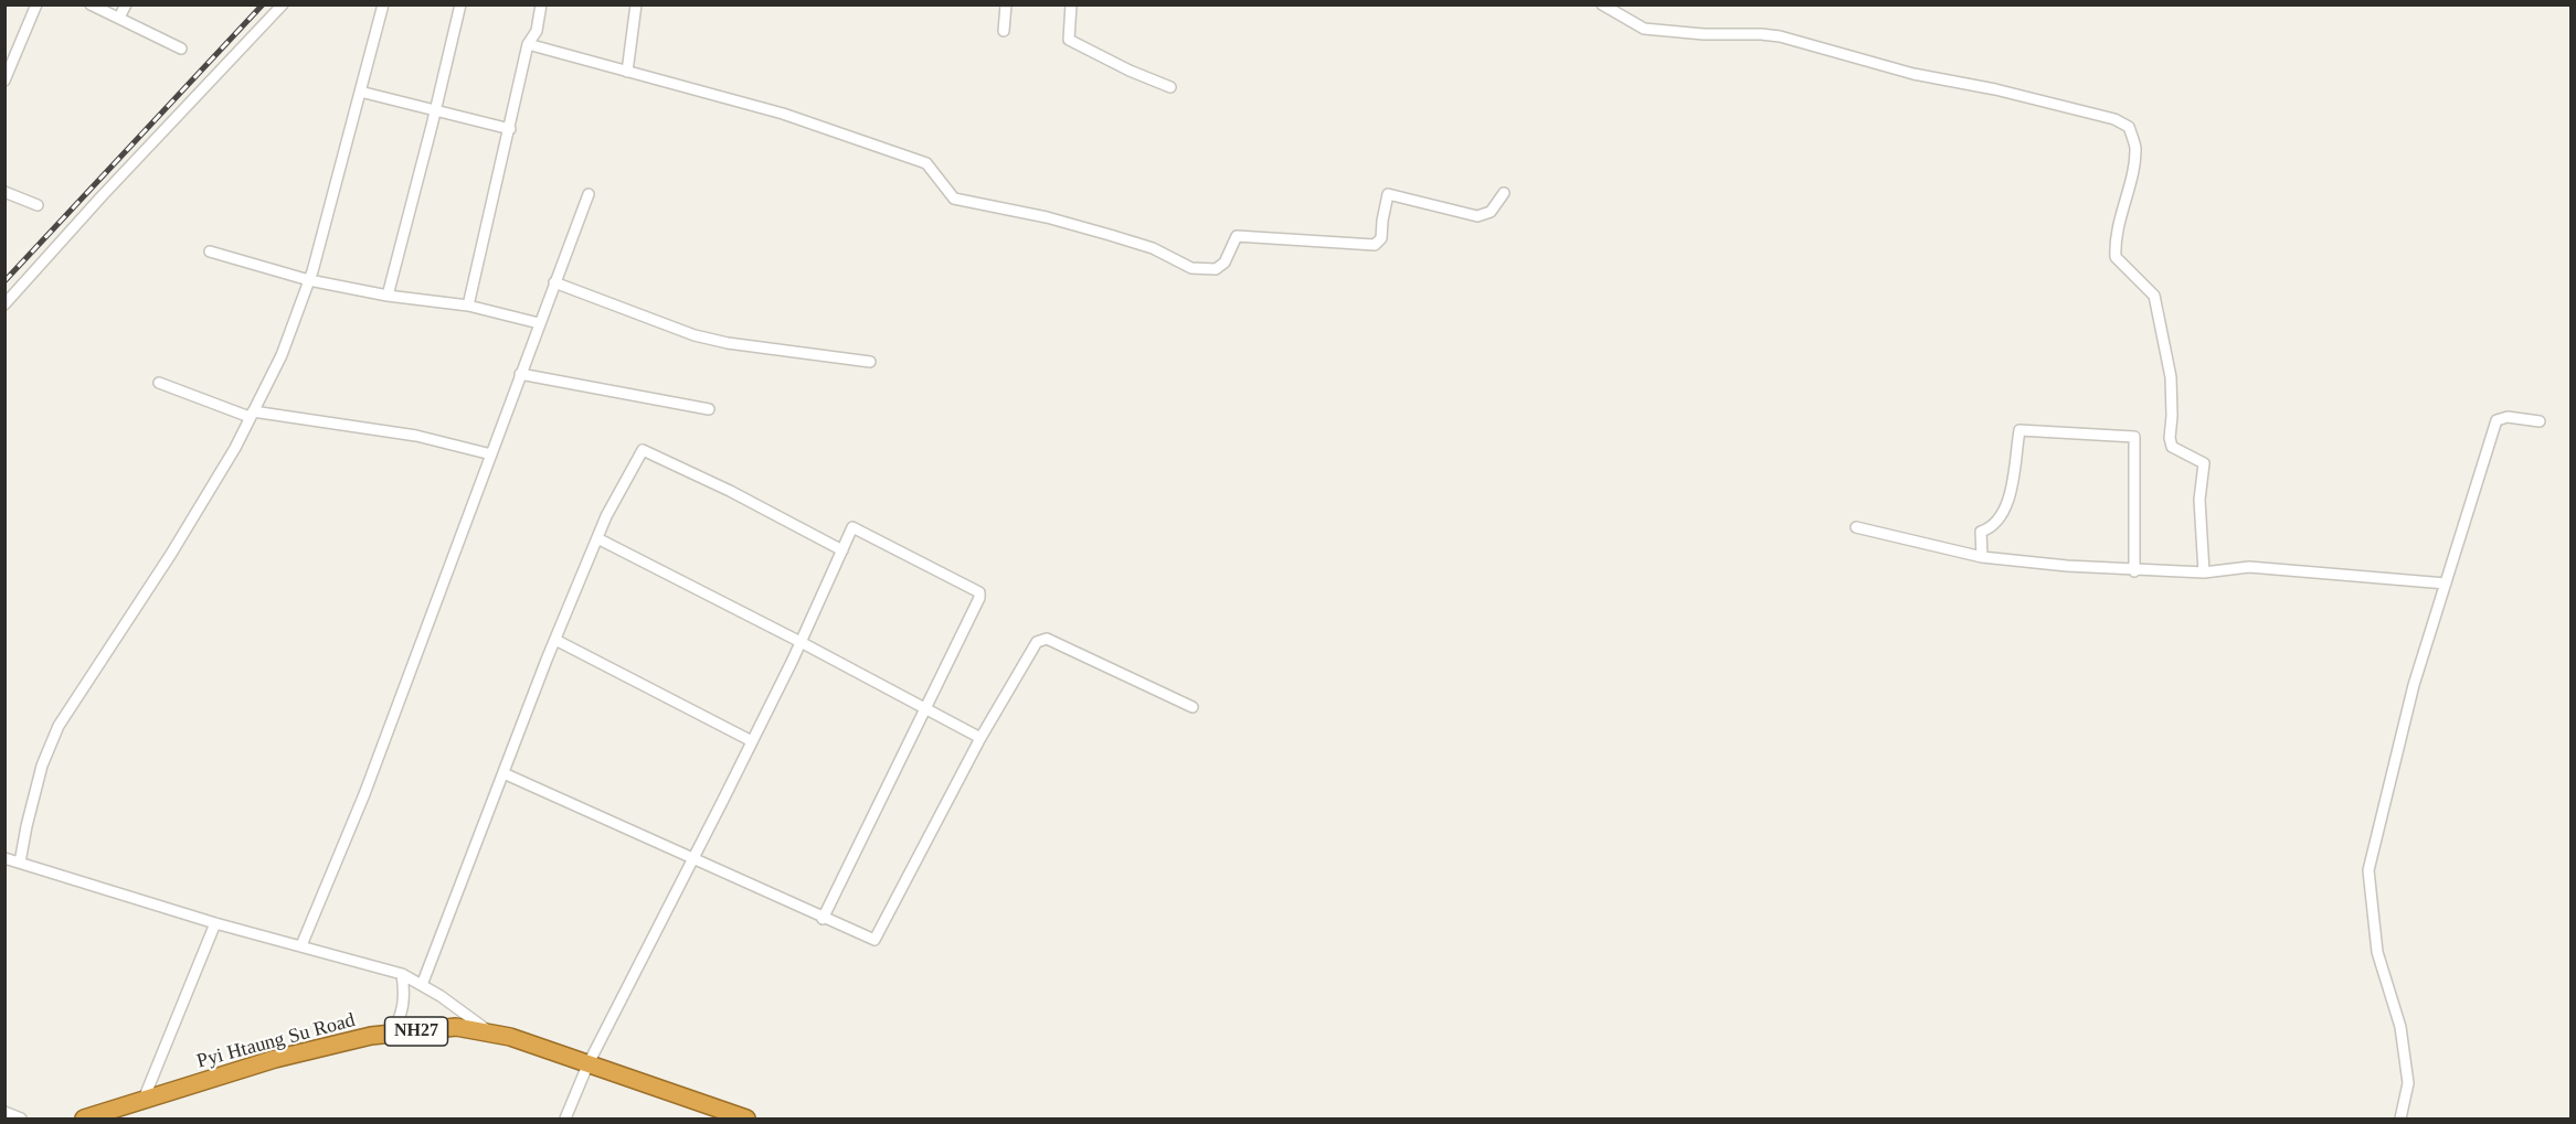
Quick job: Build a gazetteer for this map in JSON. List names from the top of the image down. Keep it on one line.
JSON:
{"streets":{"highway":["NH27","Pyi Htaung Su Road"]}}
